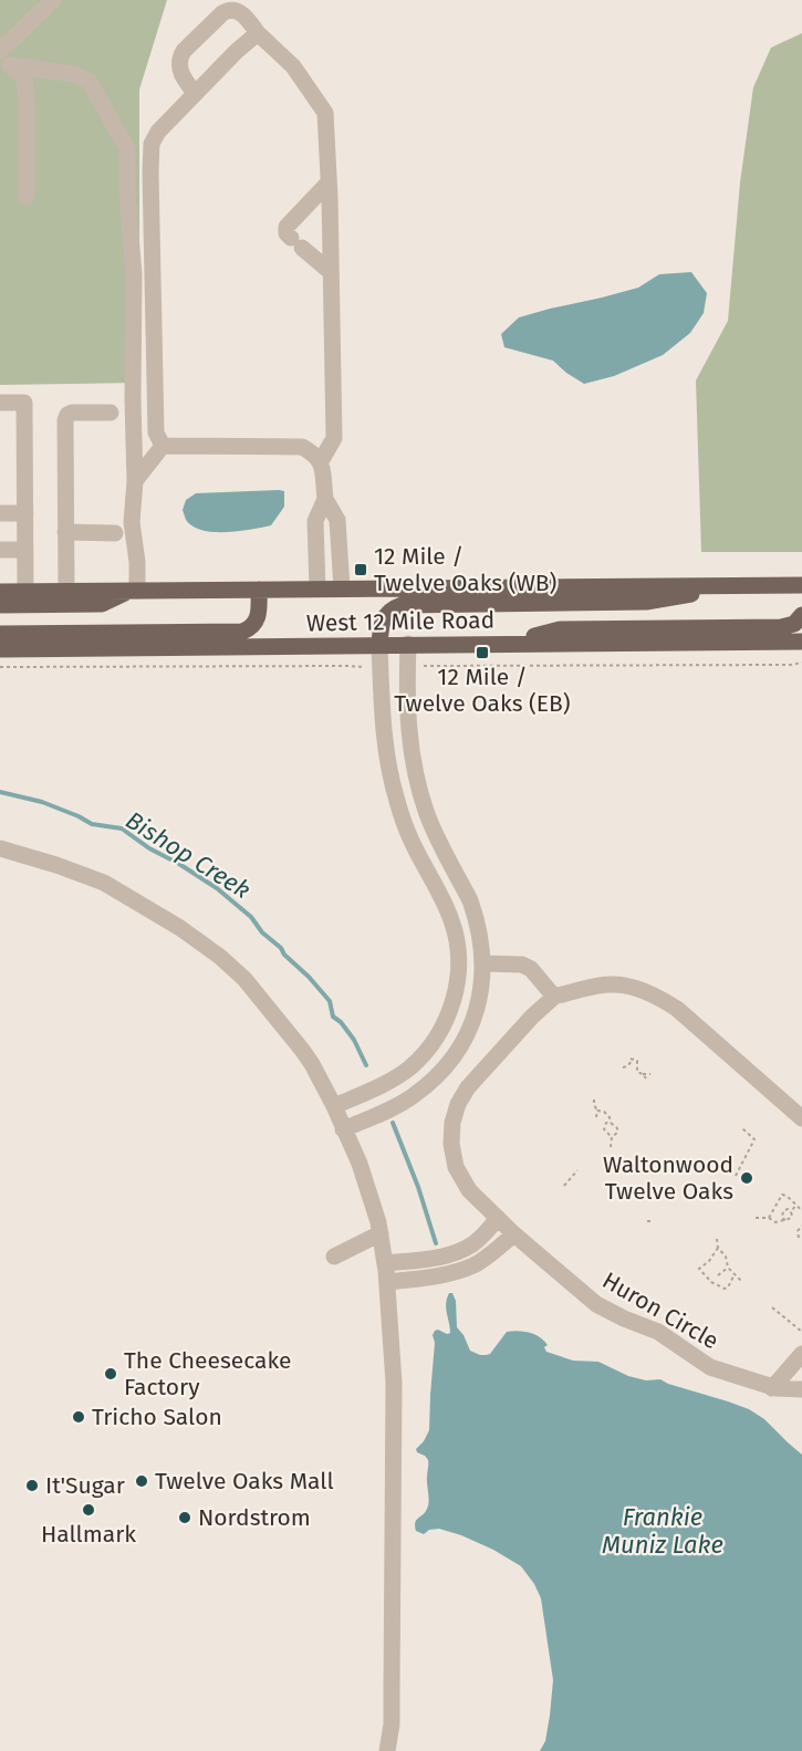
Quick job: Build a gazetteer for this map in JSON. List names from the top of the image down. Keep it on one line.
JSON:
{"streets":{"main road":["West 12 Mile Road"],"street":["Huron Circle"]},"water":["Bishop Creek","Frankie Muniz Lake"],"places":{"transit":["12 Mile / Twelve Oaks (WB)","12 Mile / Twelve Oaks (EB)"],"other":["Waltonwood Twelve Oaks","The Cheesecake Factory","Tricho Salon","Twelve Oaks Mall","It'Sugar","Hallmark","Nordstrom"]}}
